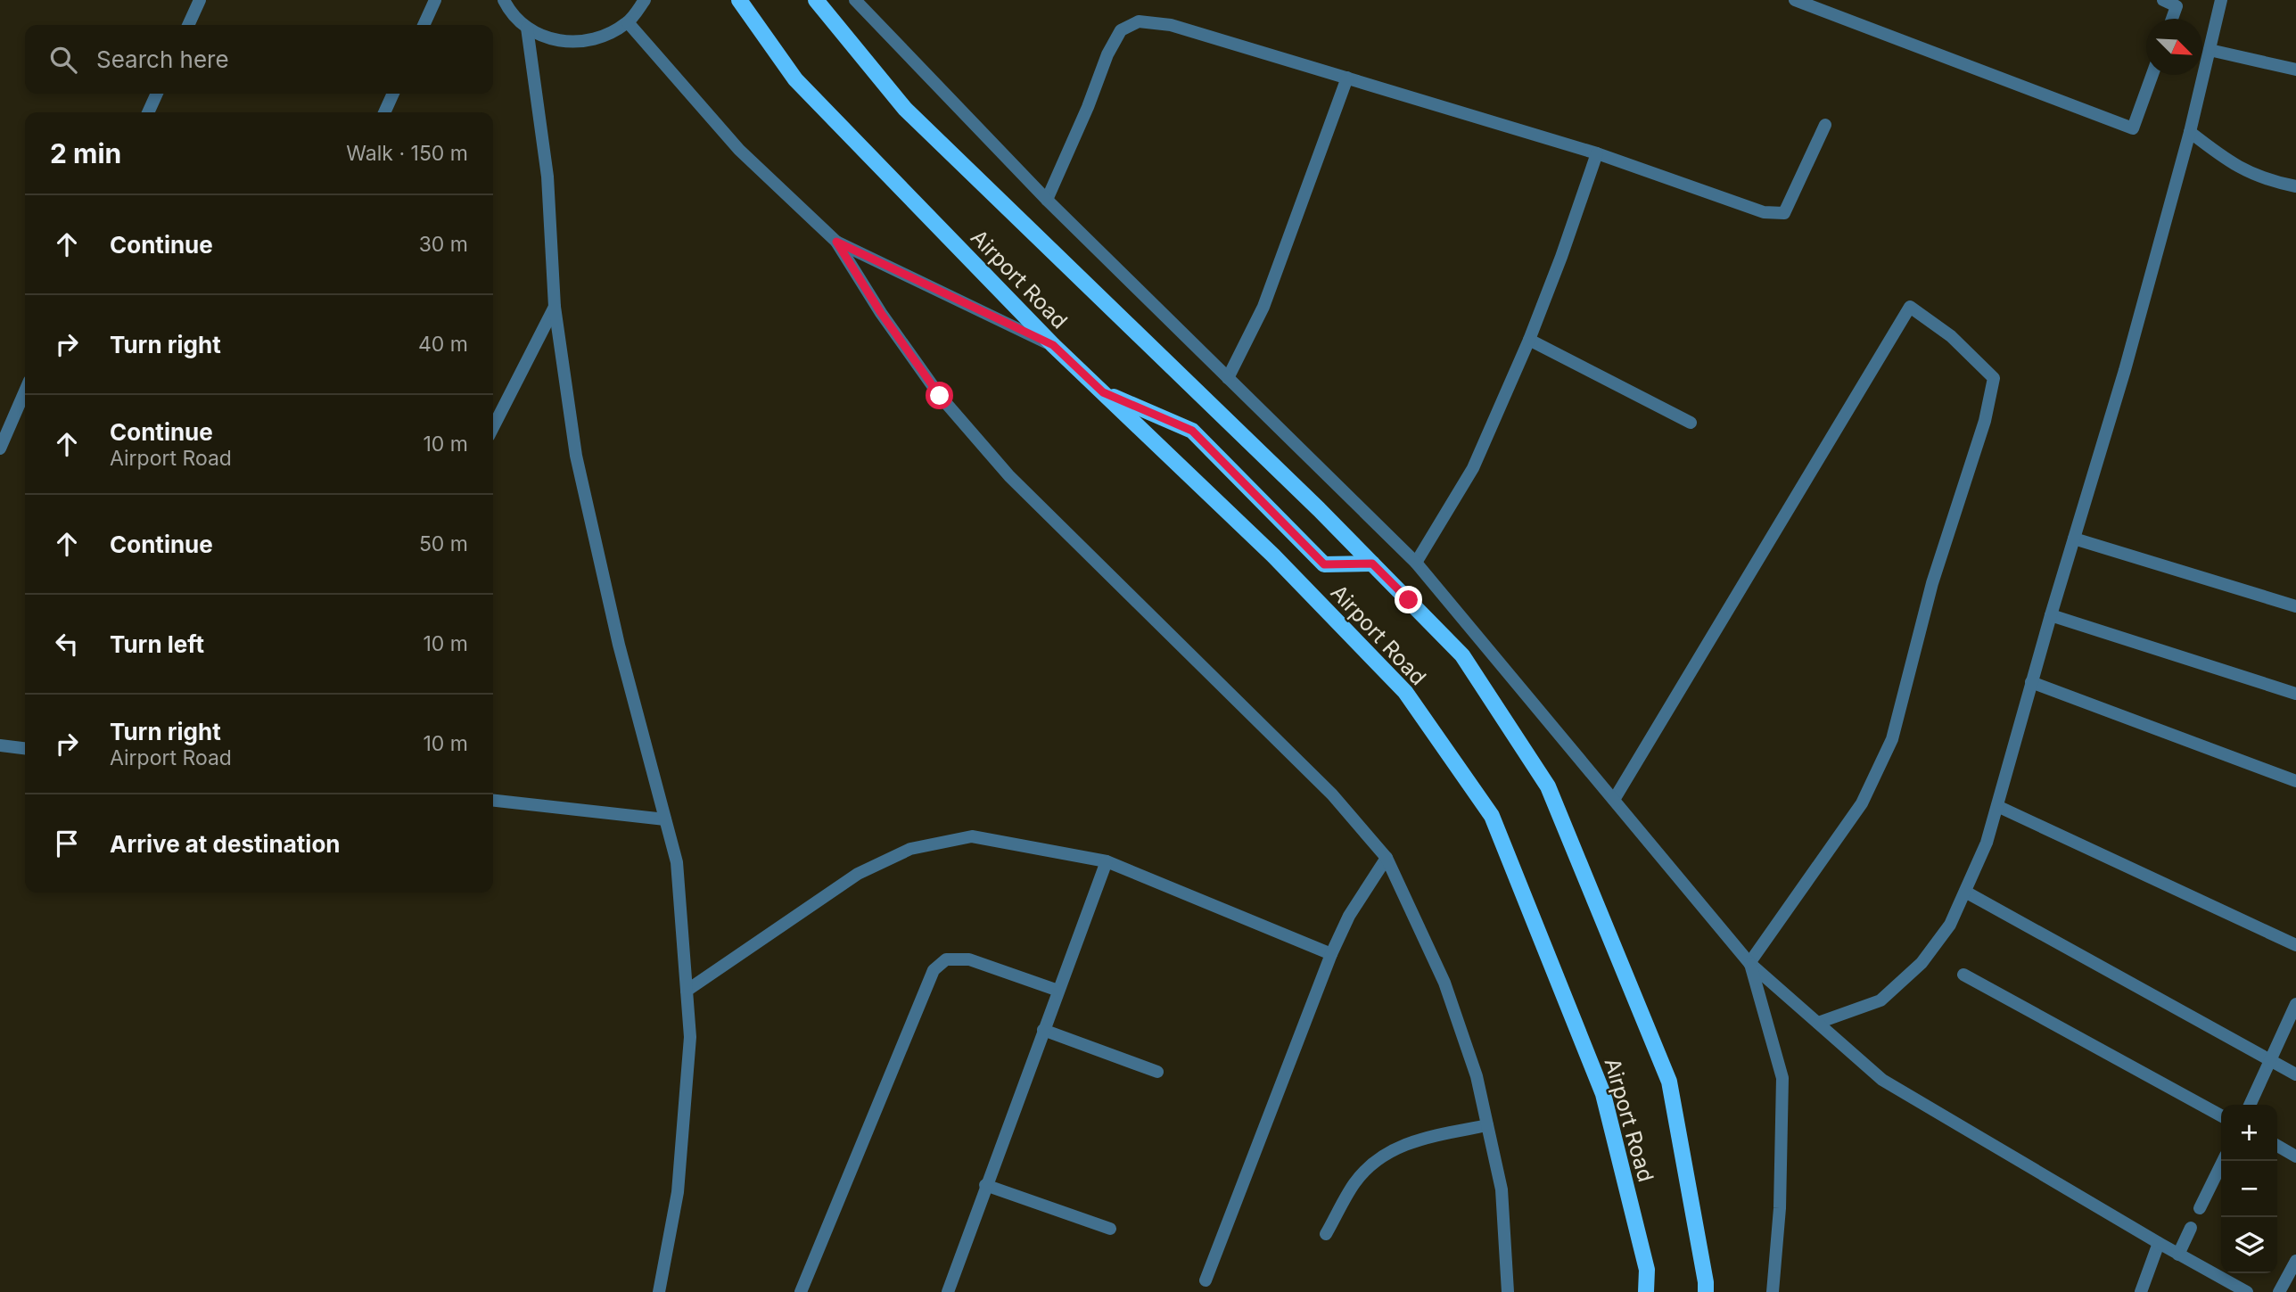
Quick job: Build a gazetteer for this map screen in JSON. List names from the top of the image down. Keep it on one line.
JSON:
{"streets":{"main road":["Airport Road"]},"north":"bottom right","page":{"search":"Search here","heading":["2 min","Walk · 150 m"],"list":[["Continue","30 m"],["Turn right","40 m"],["Continue","Airport Road","10 m"],["Continue","50 m"],["Turn left","10 m"],["Turn right","Airport Road","10 m"],"Arrive at destination"],"map_buttons":["+","−"]}}
